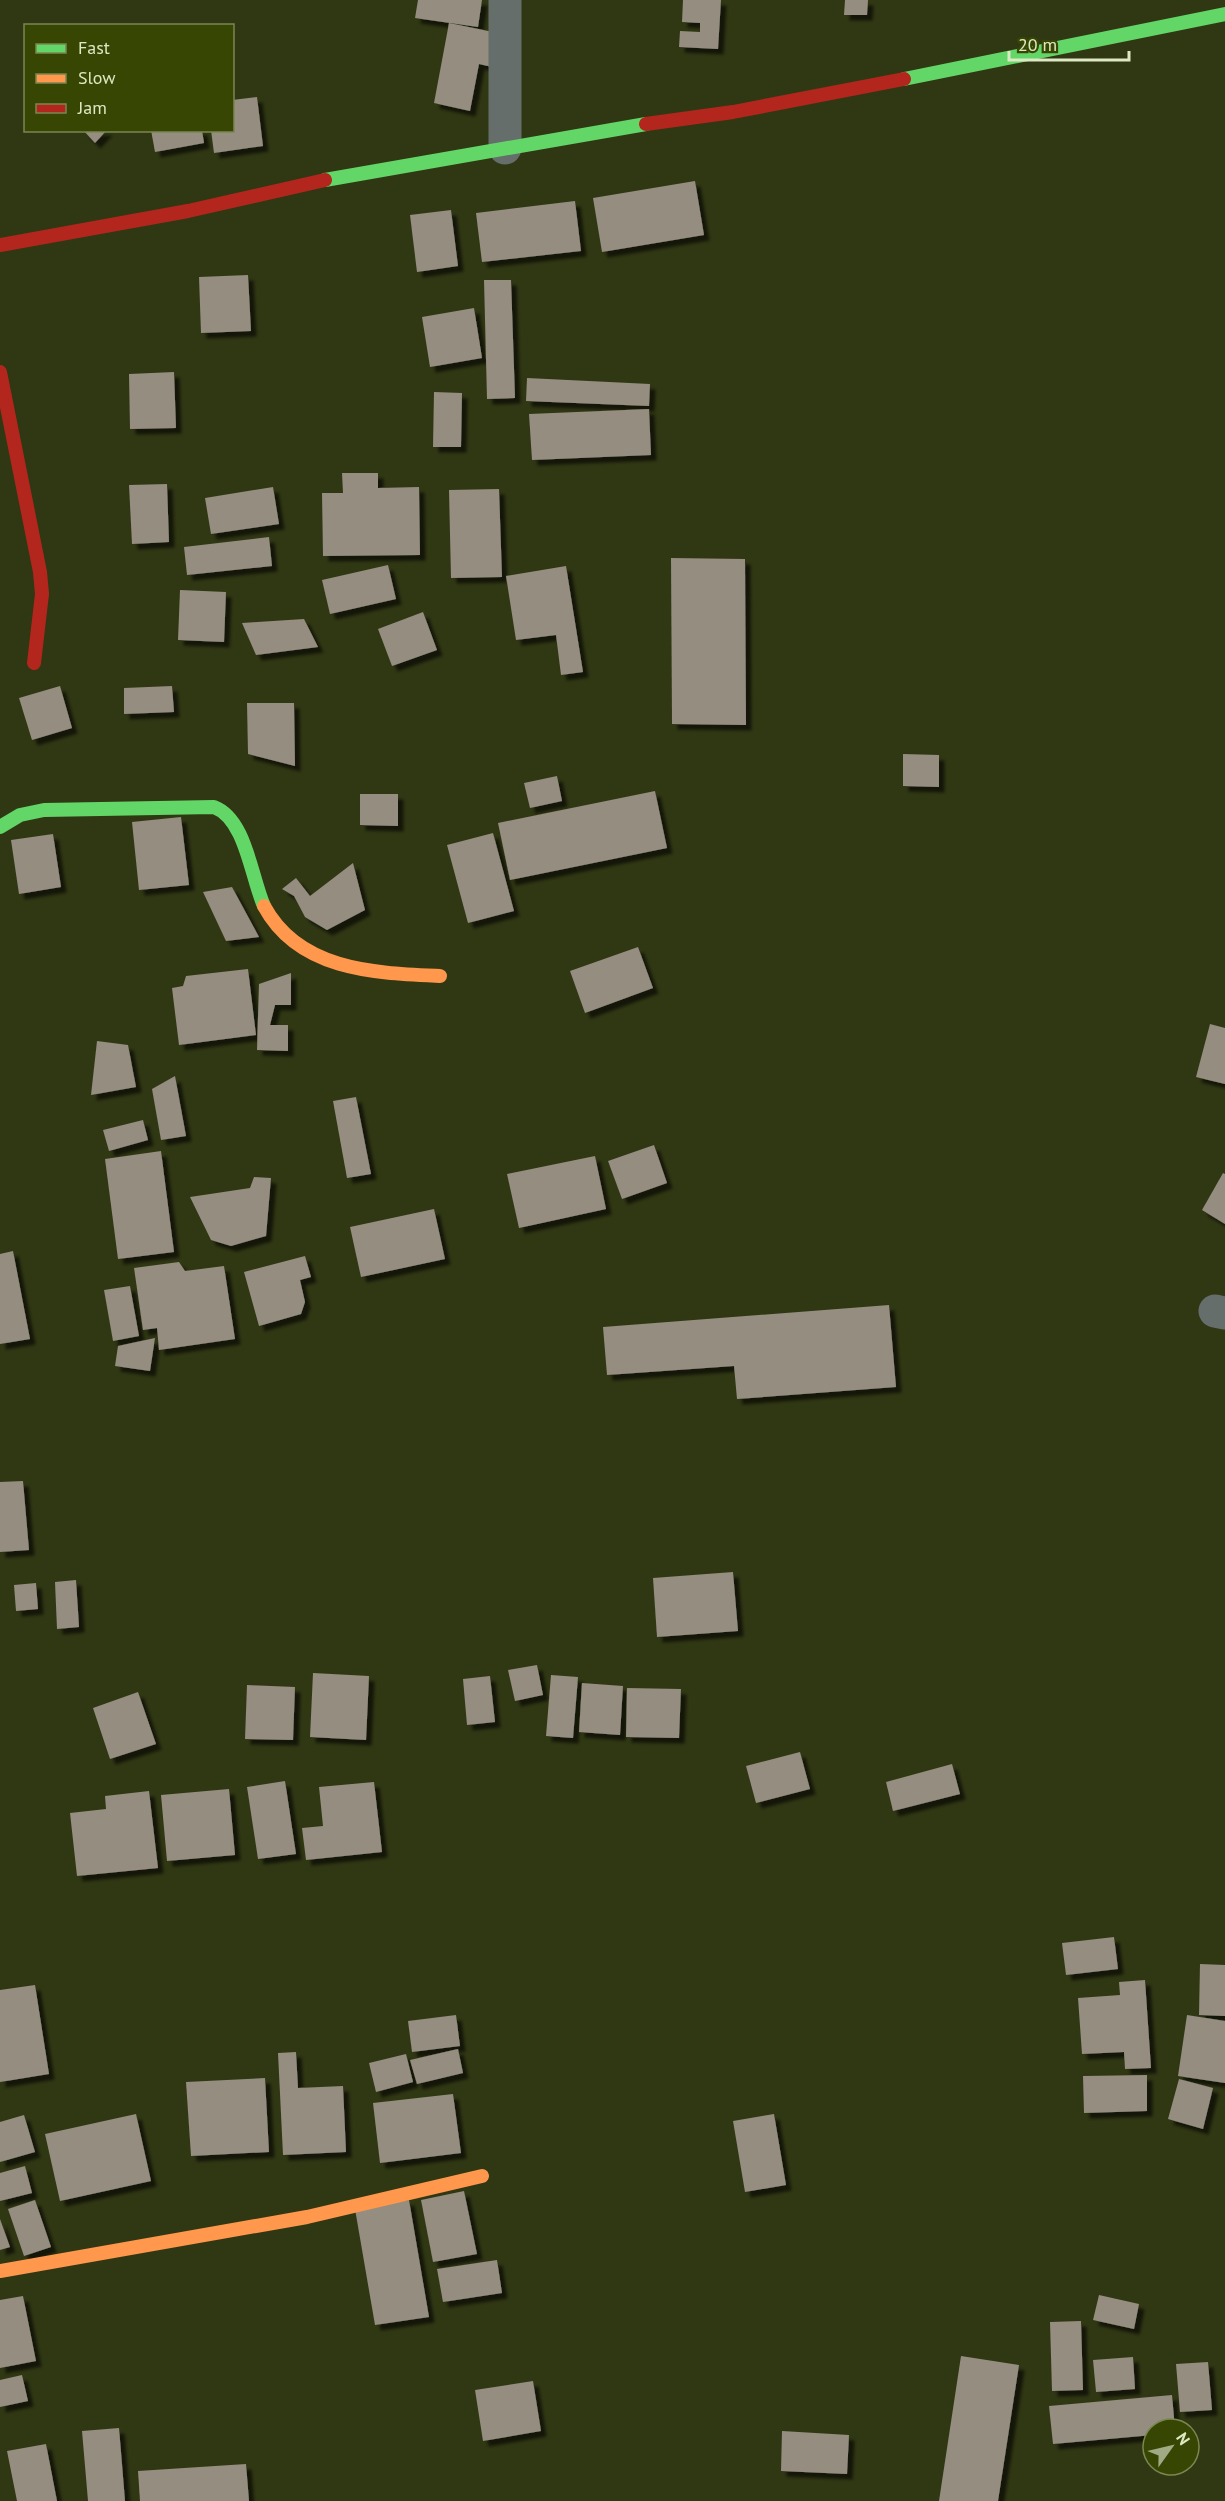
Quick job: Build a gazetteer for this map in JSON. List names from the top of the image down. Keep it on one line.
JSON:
{"legend":["Fast","Slow","Jam"],"scale_bar":"20 m","north":"top right"}
